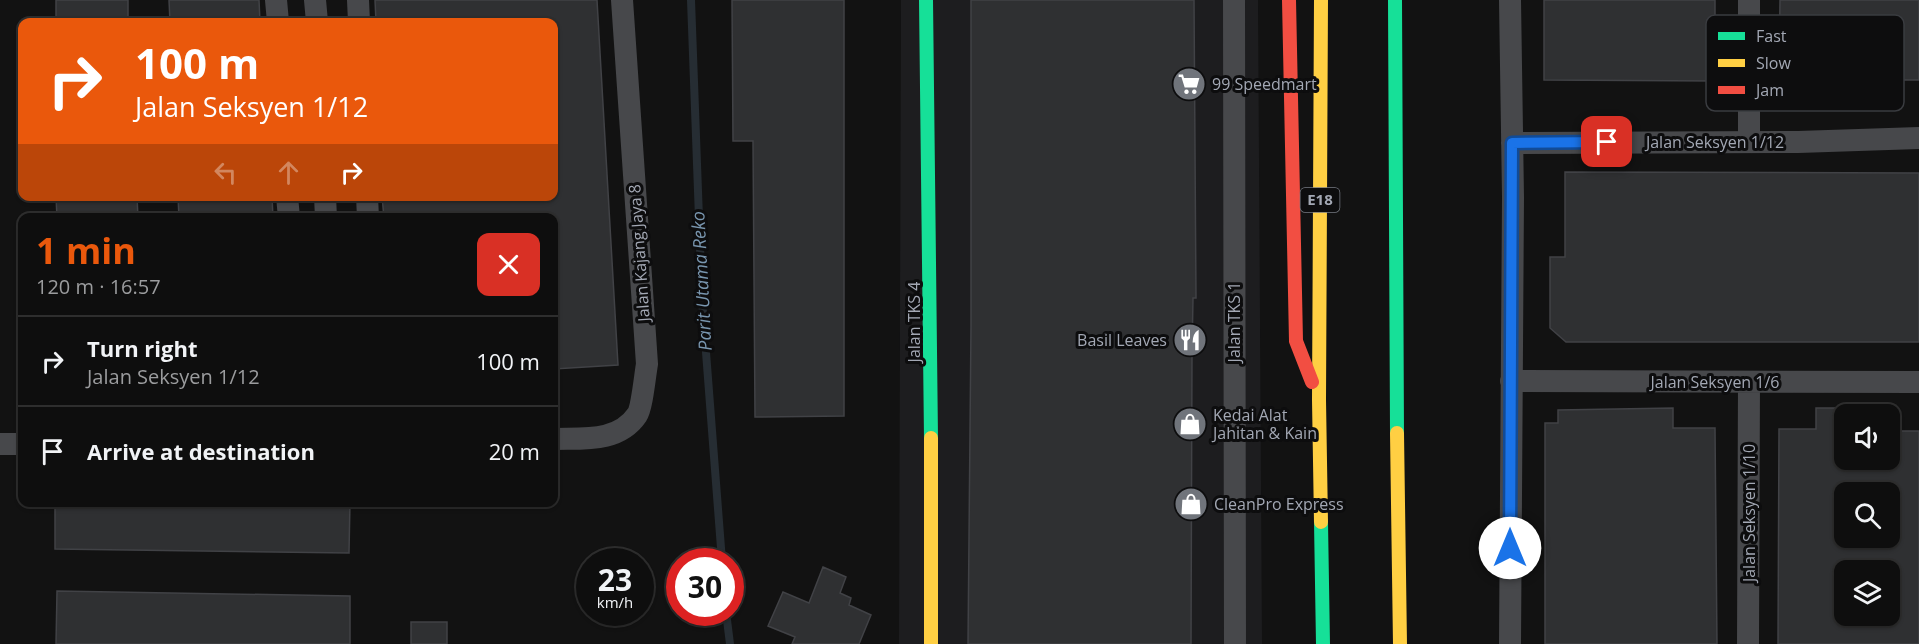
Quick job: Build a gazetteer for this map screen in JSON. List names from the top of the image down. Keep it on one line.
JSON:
{"streets":{"main road":["E18","Jalan TKS 4"],"street":["Jalan Seksyen 1/12","Jalan Kajang Jaya 8","Jalan TKS 1","Jalan Seksyen 1/6","Jalan Seksyen 1/10"]},"crossings":[["Jalan Seksyen 1/6","Jalan Seksyen 1/10"]],"water":["Parit Utama Reko"],"places":{"supermarket":["99 Speedmart"],"restaurant":["Basil Leaves"],"shop":["Kedai Alat Jahitan & Kain","CleanPro Express"]},"legend":["Fast","Slow","Jam"],"page":{"turn":["100 m","Jalan Seksyen 1/12"],"heading":["1 min","120 m · 16:57"],"list":[{"name":"Turn right","note":"Jalan Seksyen 1/12","value":"100 m"},{"name":"Arrive at destination","value":"20 m"}],"speed":"23 km/h","limit":"30"}}
